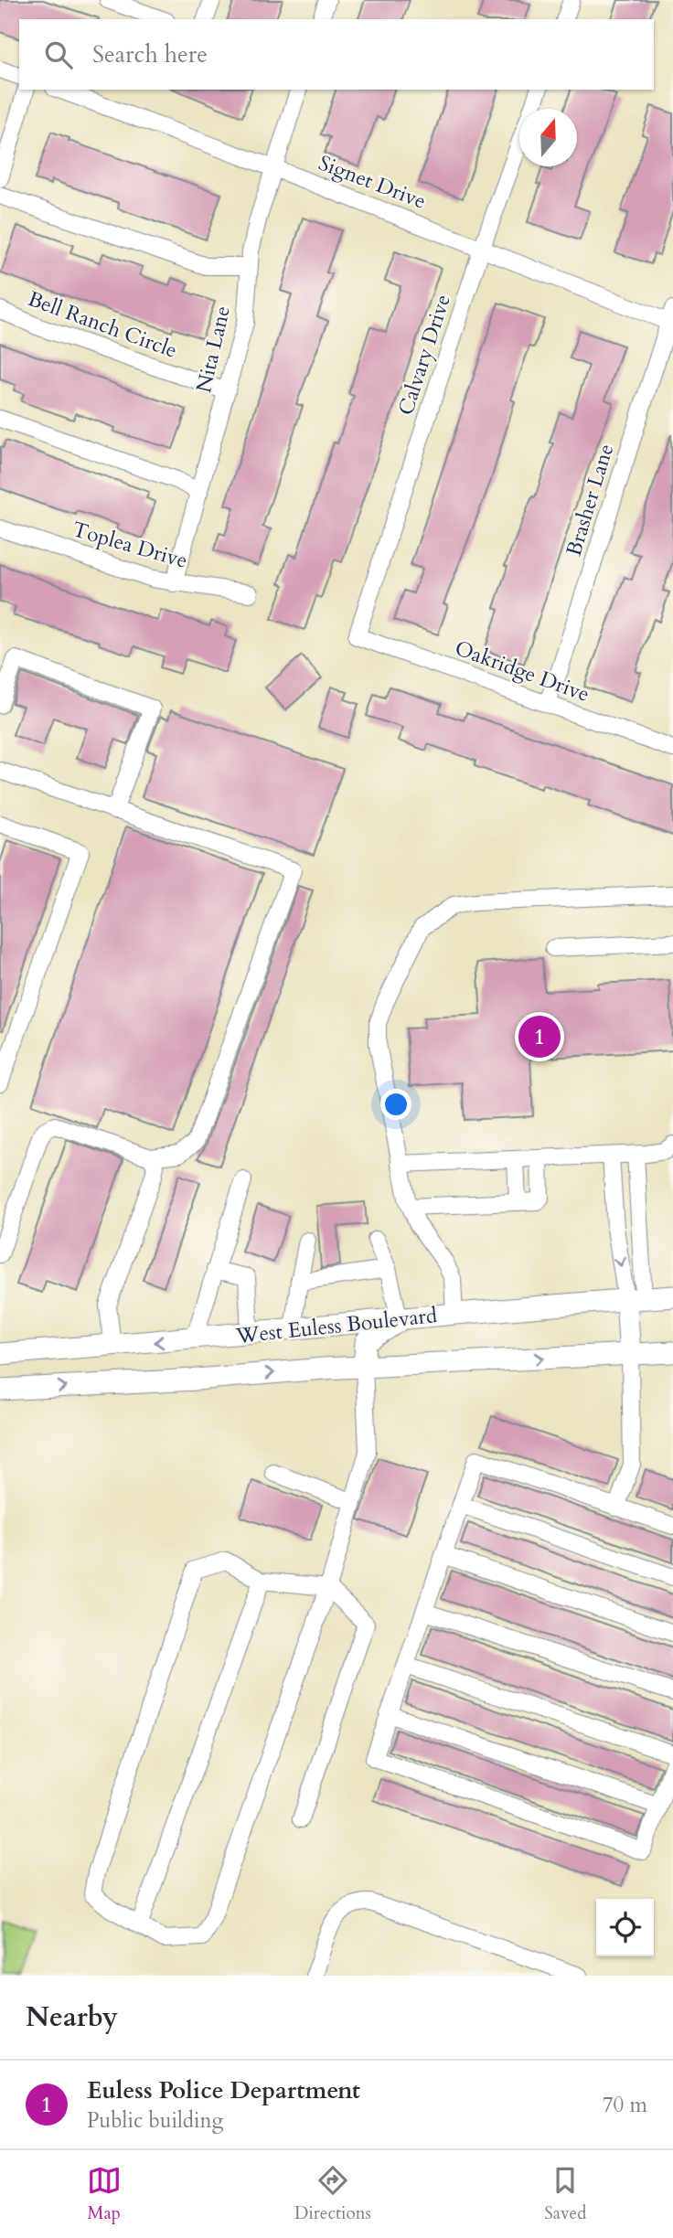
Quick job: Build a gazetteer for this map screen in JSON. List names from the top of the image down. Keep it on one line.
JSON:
{"streets":{"main road":["West Euless Boulevard"],"street":["Signet Drive","Bell Ranch Circle","Nita Lane","Calvary Drive","Brasher Lane","Toplea Drive","Oakridge Drive"]},"crossings":[["Signet Drive","Nita Lane"],["Signet Drive","Calvary Drive"],["Signet Drive","Brasher Lane"],["Bell Ranch Circle","Nita Lane"],["Nita Lane","Toplea Drive"],["Calvary Drive","Oakridge Drive"],["Brasher Lane","Oakridge Drive"]],"north":"top","page":{"search":"Search here","pins":"1","heading":"Nearby","list":[{"mark":"1","name":"Euless Police Department","note":"Public building","value":"70 m"}],"nav":["Map","Directions","Saved"]}}
